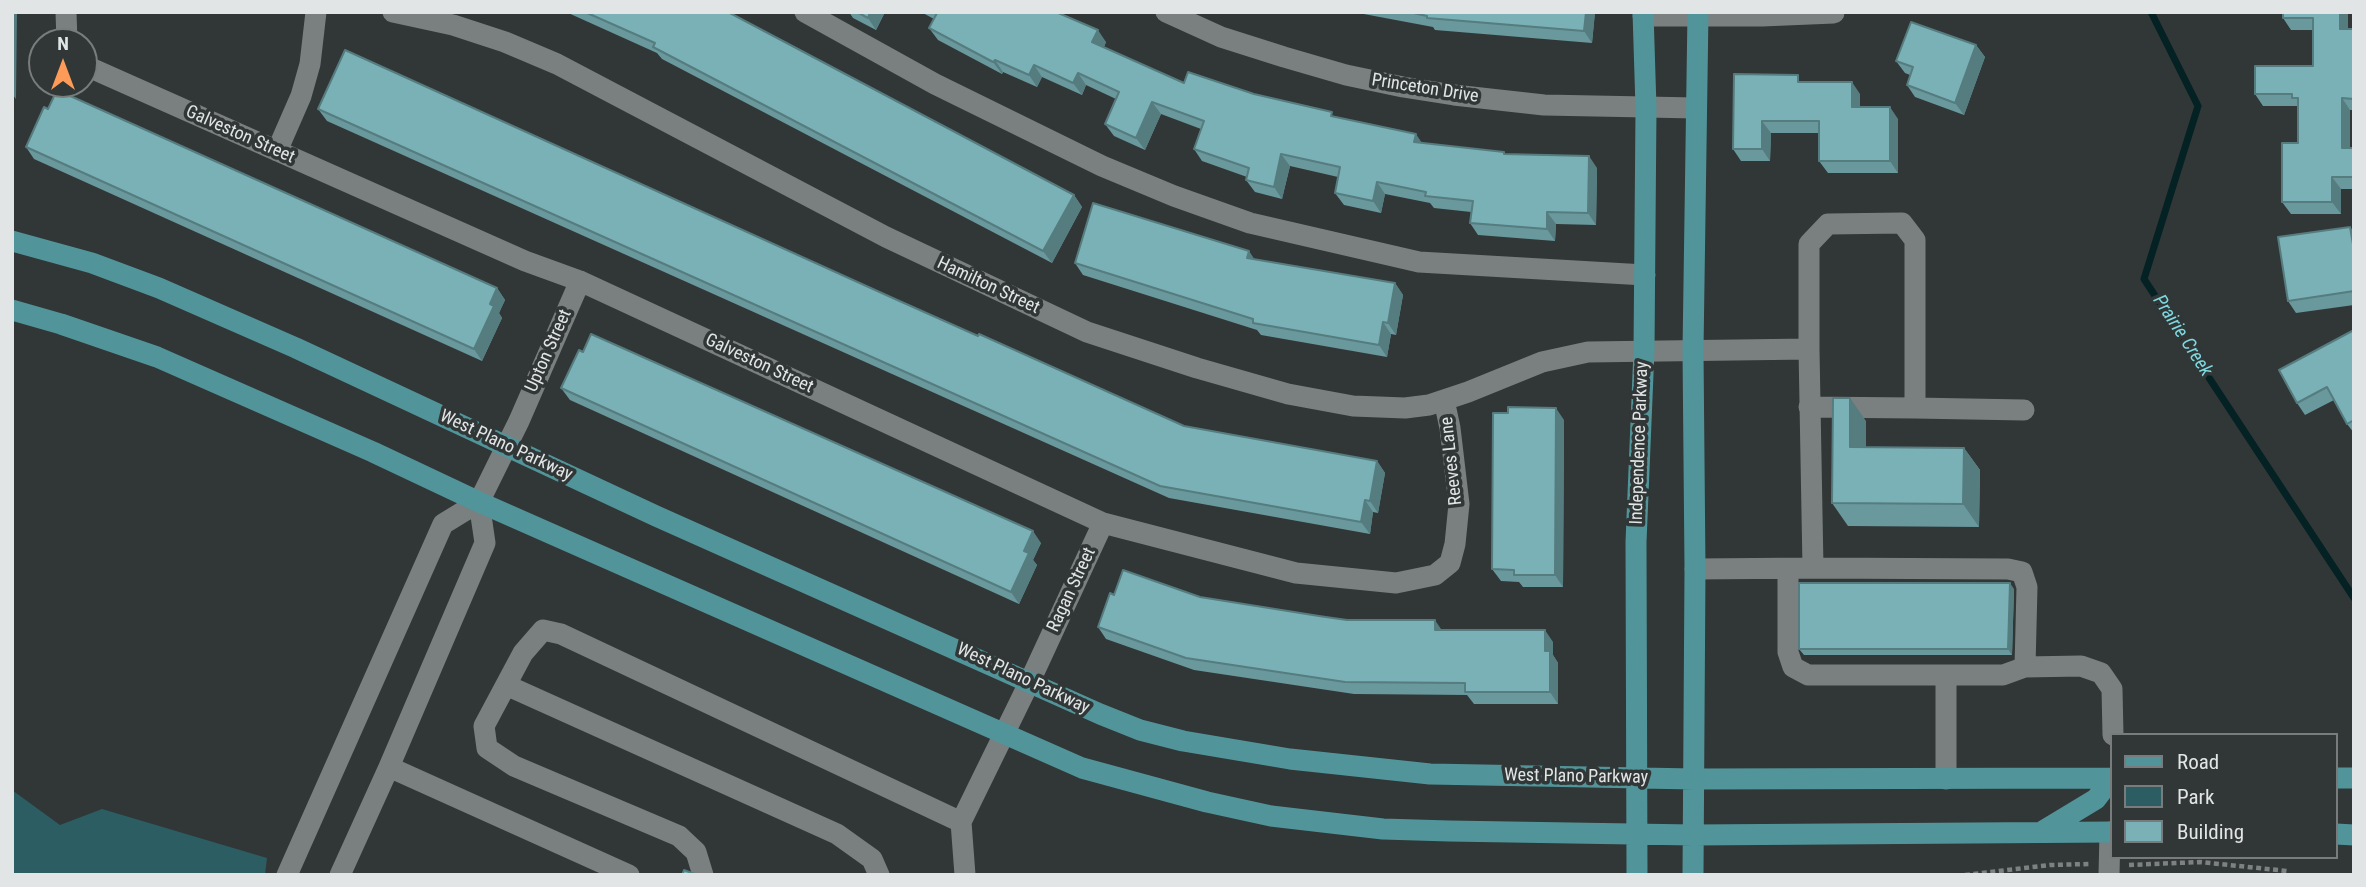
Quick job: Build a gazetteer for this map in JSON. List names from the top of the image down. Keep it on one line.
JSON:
{"streets":{"main road":["Independence Parkway","West Plano Parkway"],"street":["Princeton Drive","Galveston Street","Hamilton Street","Upton Street","Reeves Lane","Ragan Street"]},"crossings":[["Princeton Drive","Independence Parkway"],["Galveston Street","Upton Street"],["Galveston Street","Reeves Lane"],["Galveston Street","Ragan Street"],["Hamilton Street","Independence Parkway"],["Hamilton Street","Reeves Lane"],["Upton Street","West Plano Parkway"],["Independence Parkway","West Plano Parkway"],["West Plano Parkway","Ragan Street"]],"water":["Prairie Creek"],"legend":["Road","Park","Building"],"north":"top"}
